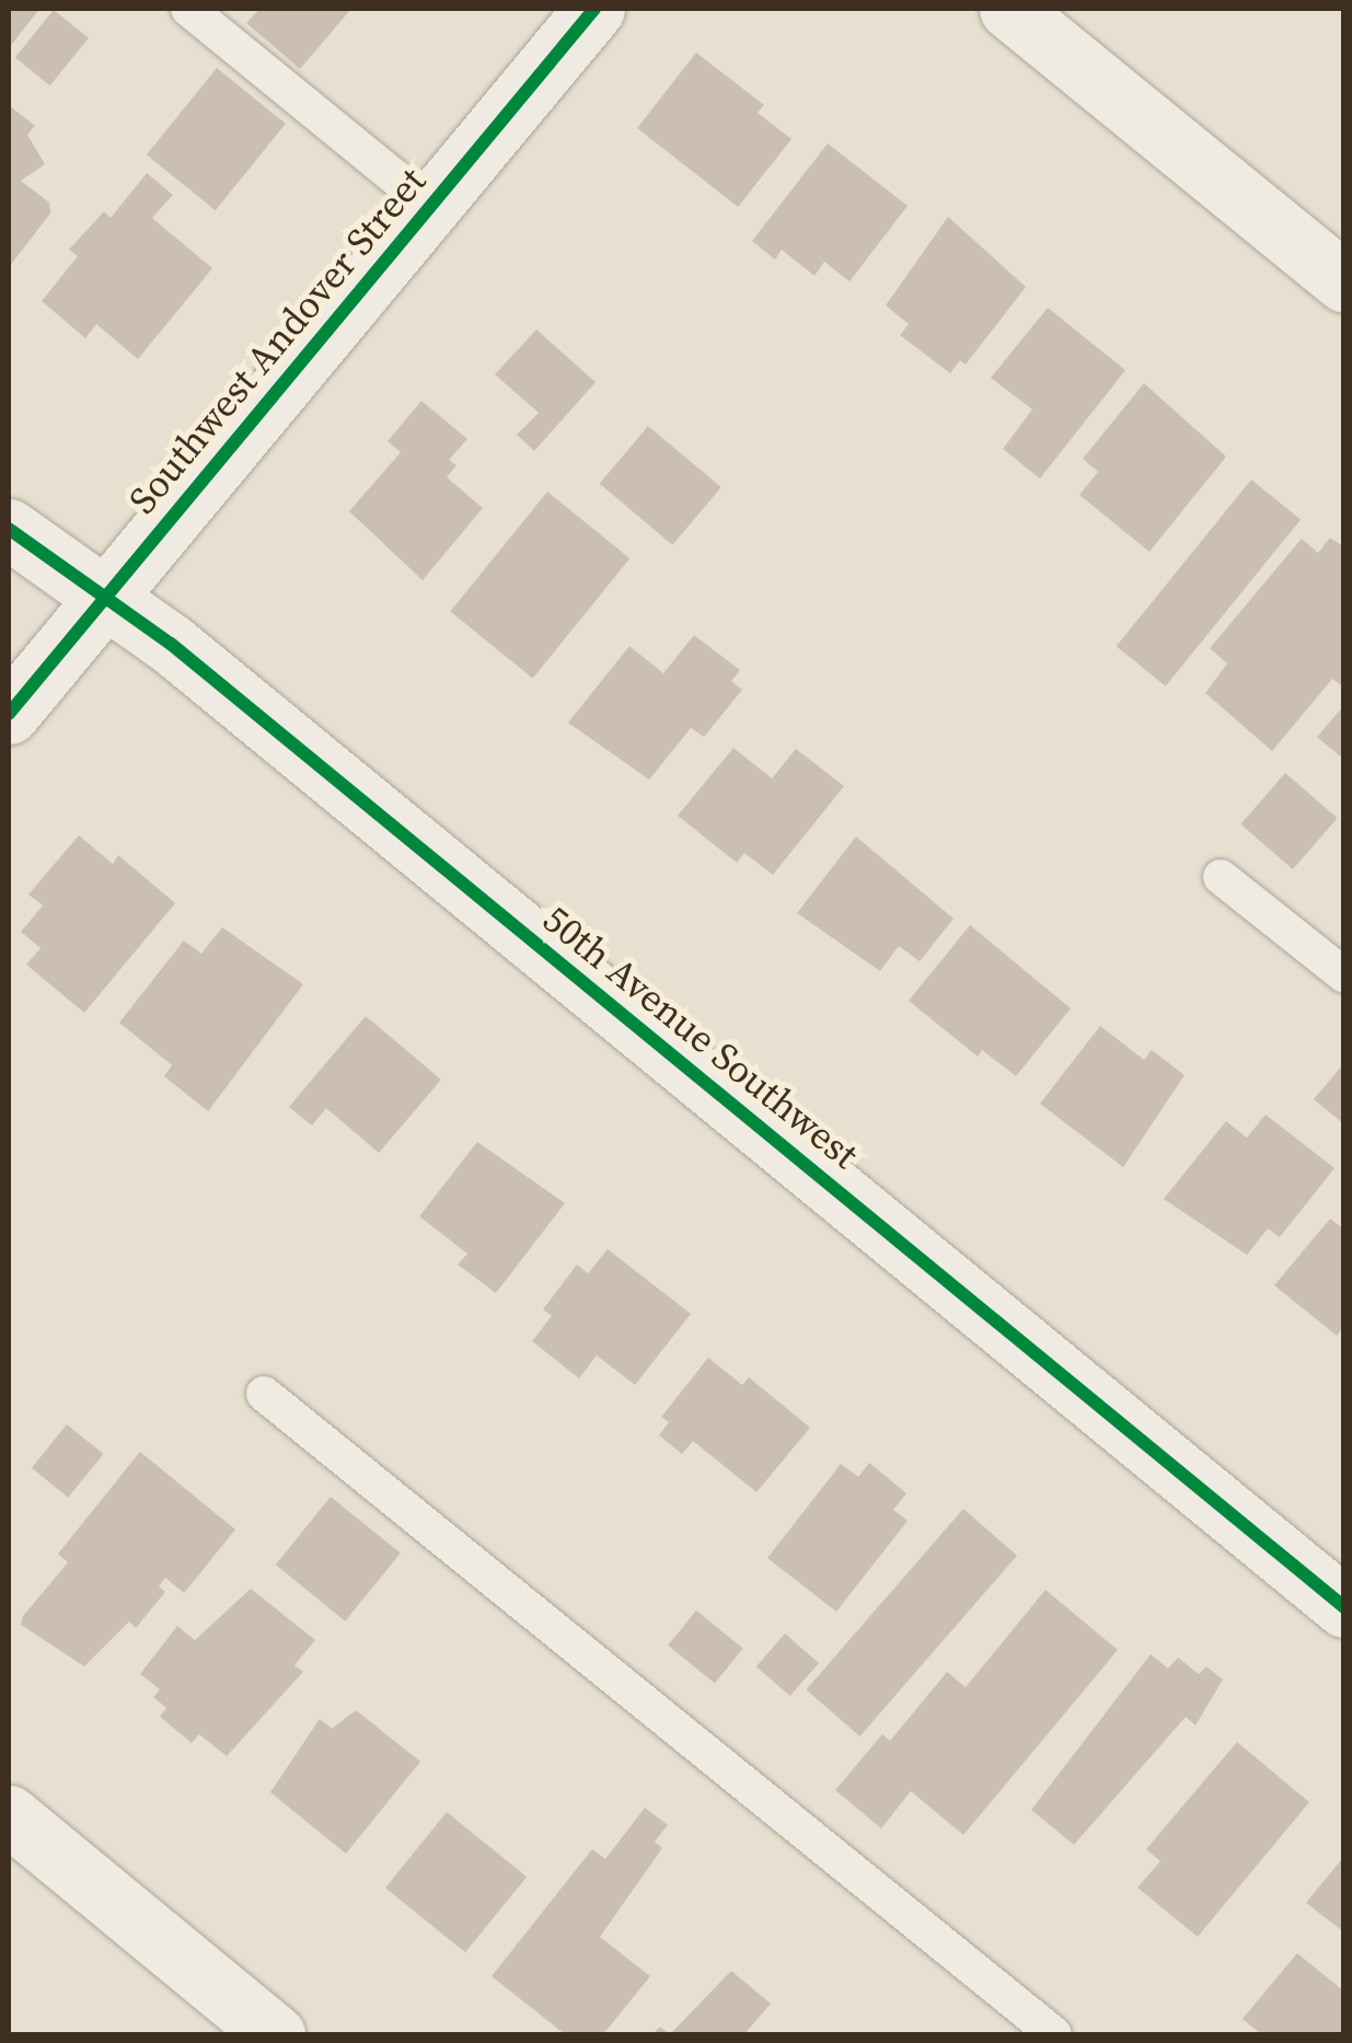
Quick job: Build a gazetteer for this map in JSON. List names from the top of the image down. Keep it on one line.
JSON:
{"streets":{"street":["Southwest Andover Street","50th Avenue Southwest"]},"crossings":[["Southwest Andover Street","50th Avenue Southwest"]]}
